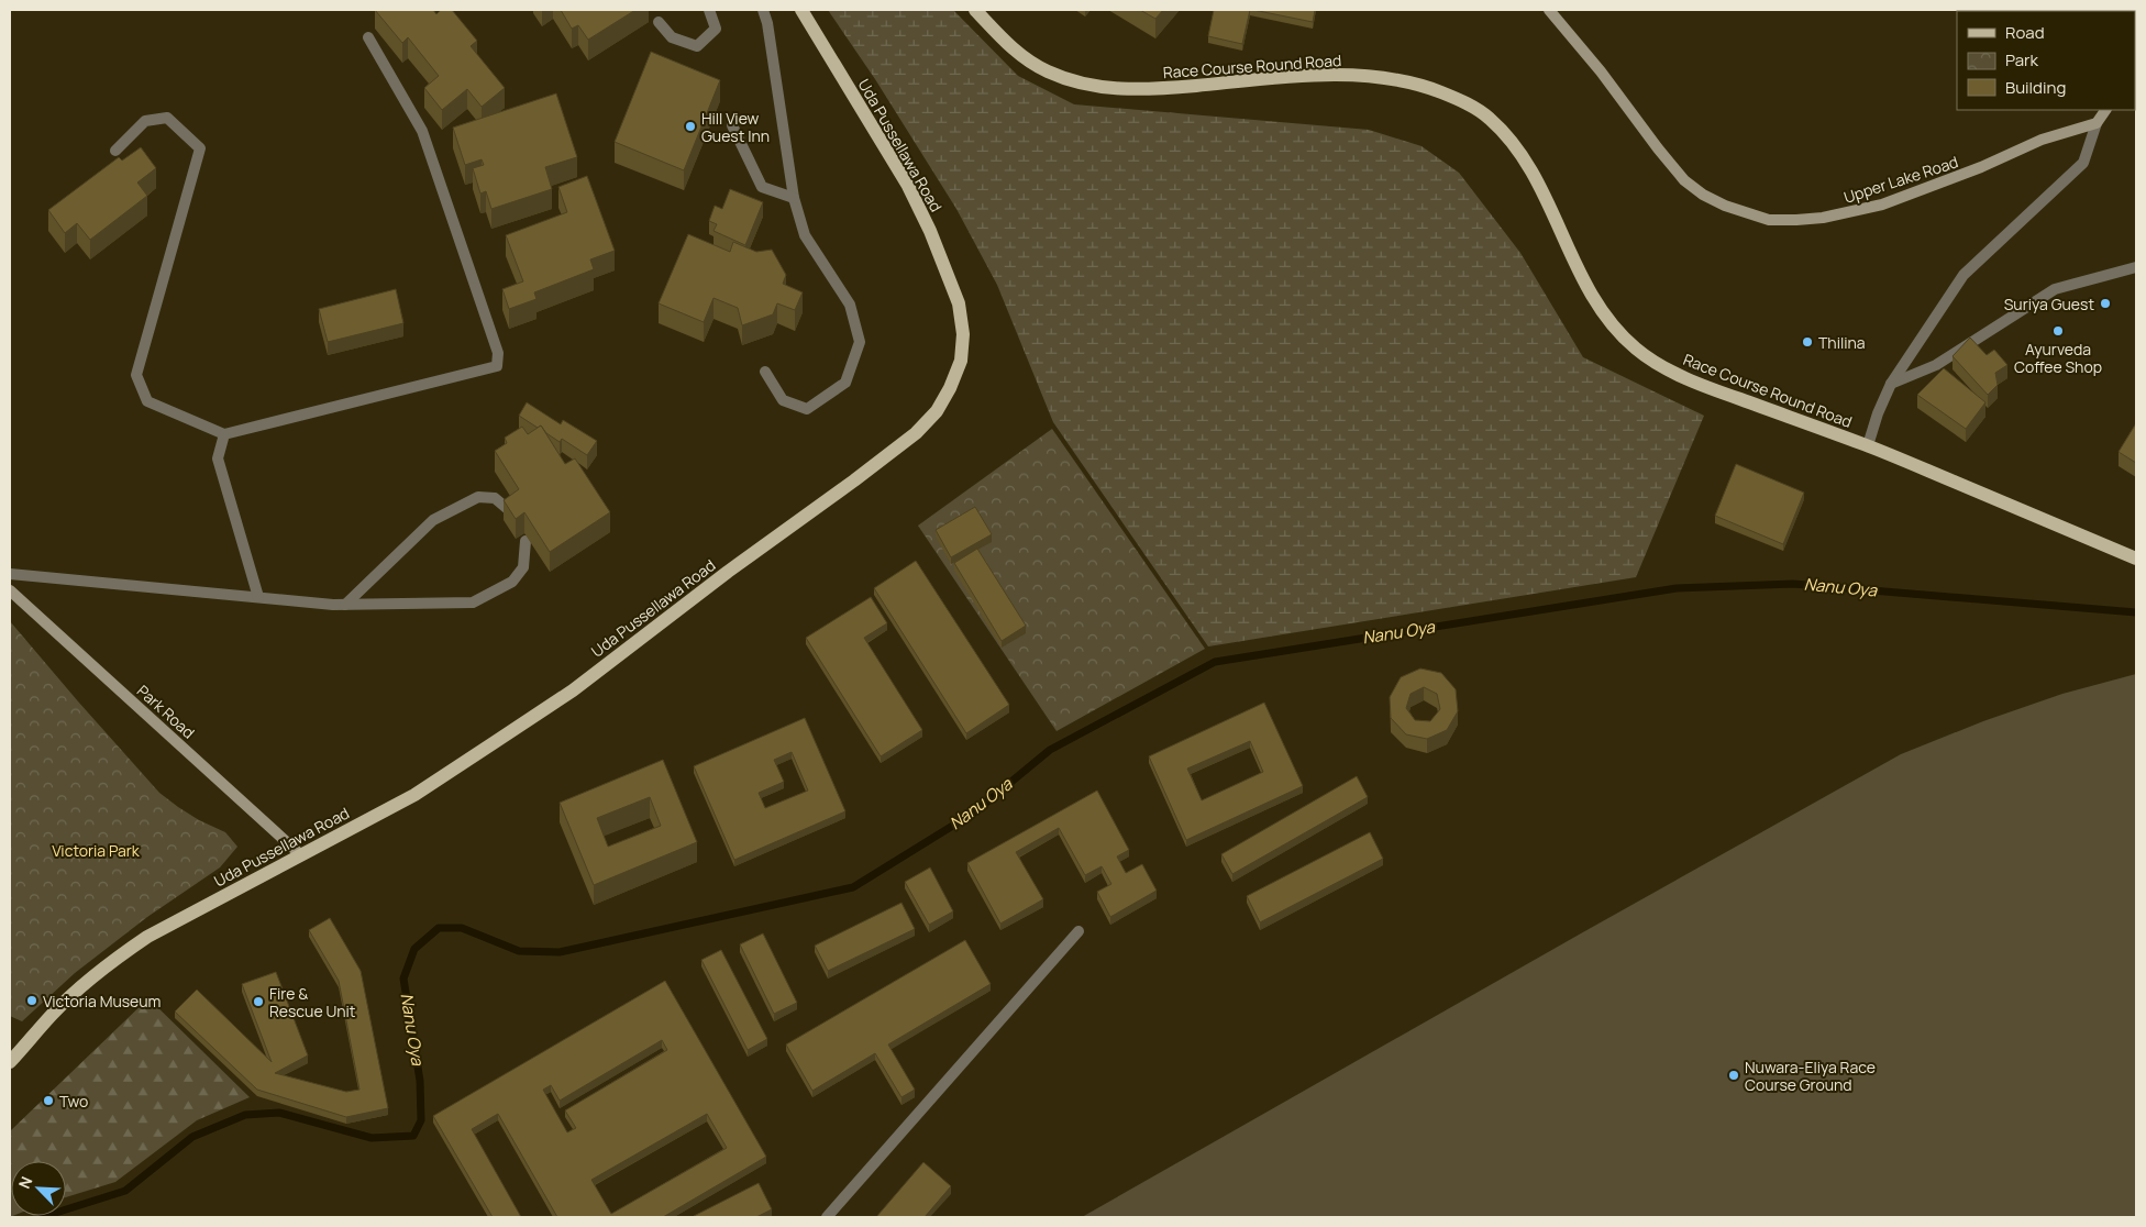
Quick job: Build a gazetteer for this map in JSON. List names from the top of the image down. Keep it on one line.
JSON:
{"streets":{"main road":["Race Course Round Road","Uda Pussellawa Road"],"street":["Upper Lake Road","Park Road"]},"crossings":[["Uda Pussellawa Road","Park Road"]],"water":["Nanu Oya"],"parks":["Victoria Park"],"places":["Hill View Guest Inn","Suriya Guest","Ayurveda Coffee Shop","Thilina","Victoria Museum","Fire & Rescue Unit","Nuwara-Eliya Race Course Ground","Two"],"legend":["Road","Park","Building"],"north":"top left"}
